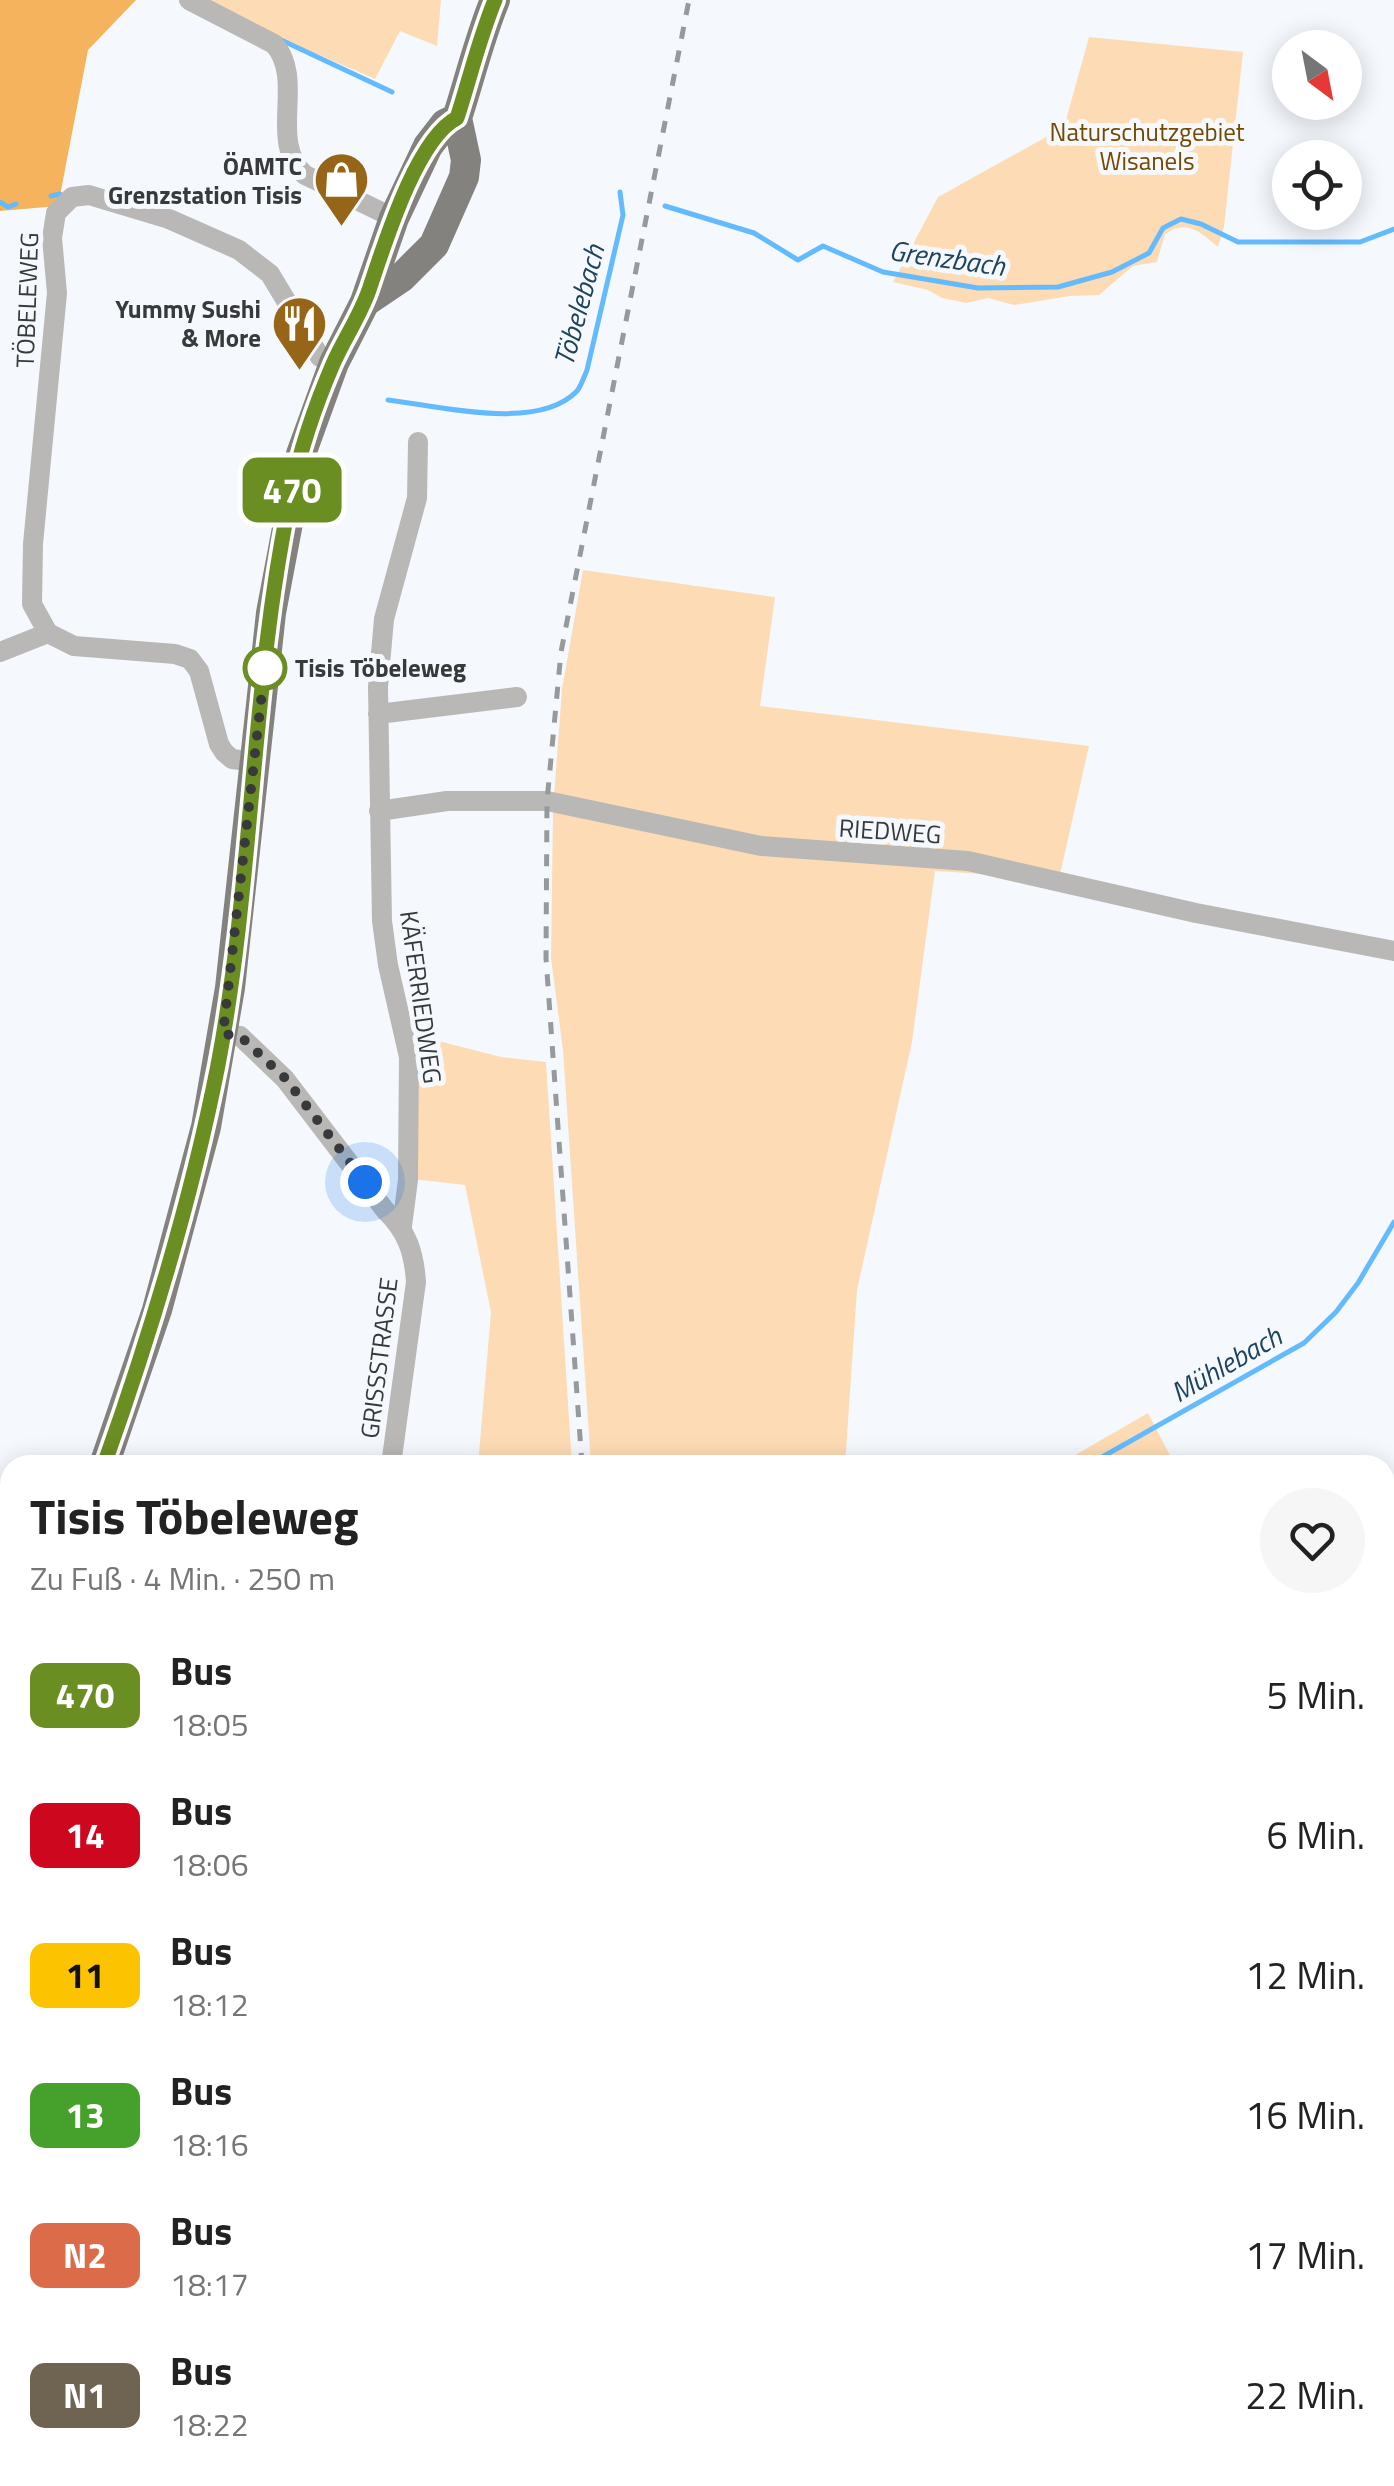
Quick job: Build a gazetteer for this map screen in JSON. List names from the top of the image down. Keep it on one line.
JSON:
{"streets":{"street":["TÖBELEWEG","RIEDWEG","KÄFERRIEDWEG","GRISSSTRASSE"]},"crossings":[["RIEDWEG","KÄFERRIEDWEG"],["KÄFERRIEDWEG","GRISSSTRASSE"]],"water":["Grenzbach","Töbelebach","Mühlebach"],"parks":["Naturschutzgebiet Wisanels"],"places":{"shop":["ÖAMTC Grenzstation Tisis"],"restaurant":["Yummy Sushi & More"],"other":["Tisis Töbeleweg"]},"lines":["bus line 470"],"north":"bottom right","page":{"on_map":"470","heading":["Tisis Töbeleweg","Zu Fuß · 4 Min. · 250 m"],"list":[{"mark":"470","name":"Bus","note":"18:05","value":"5 Min."},{"mark":"14","name":"Bus","note":"18:06","value":"6 Min."},{"mark":"11","name":"Bus","note":"18:12","value":"12 Min."},{"mark":"13","name":"Bus","note":"18:16","value":"16 Min."},{"mark":"N2","name":"Bus","note":"18:17","value":"17 Min."},{"mark":"N1","name":"Bus","note":"18:22","value":"22 Min."}]}}
